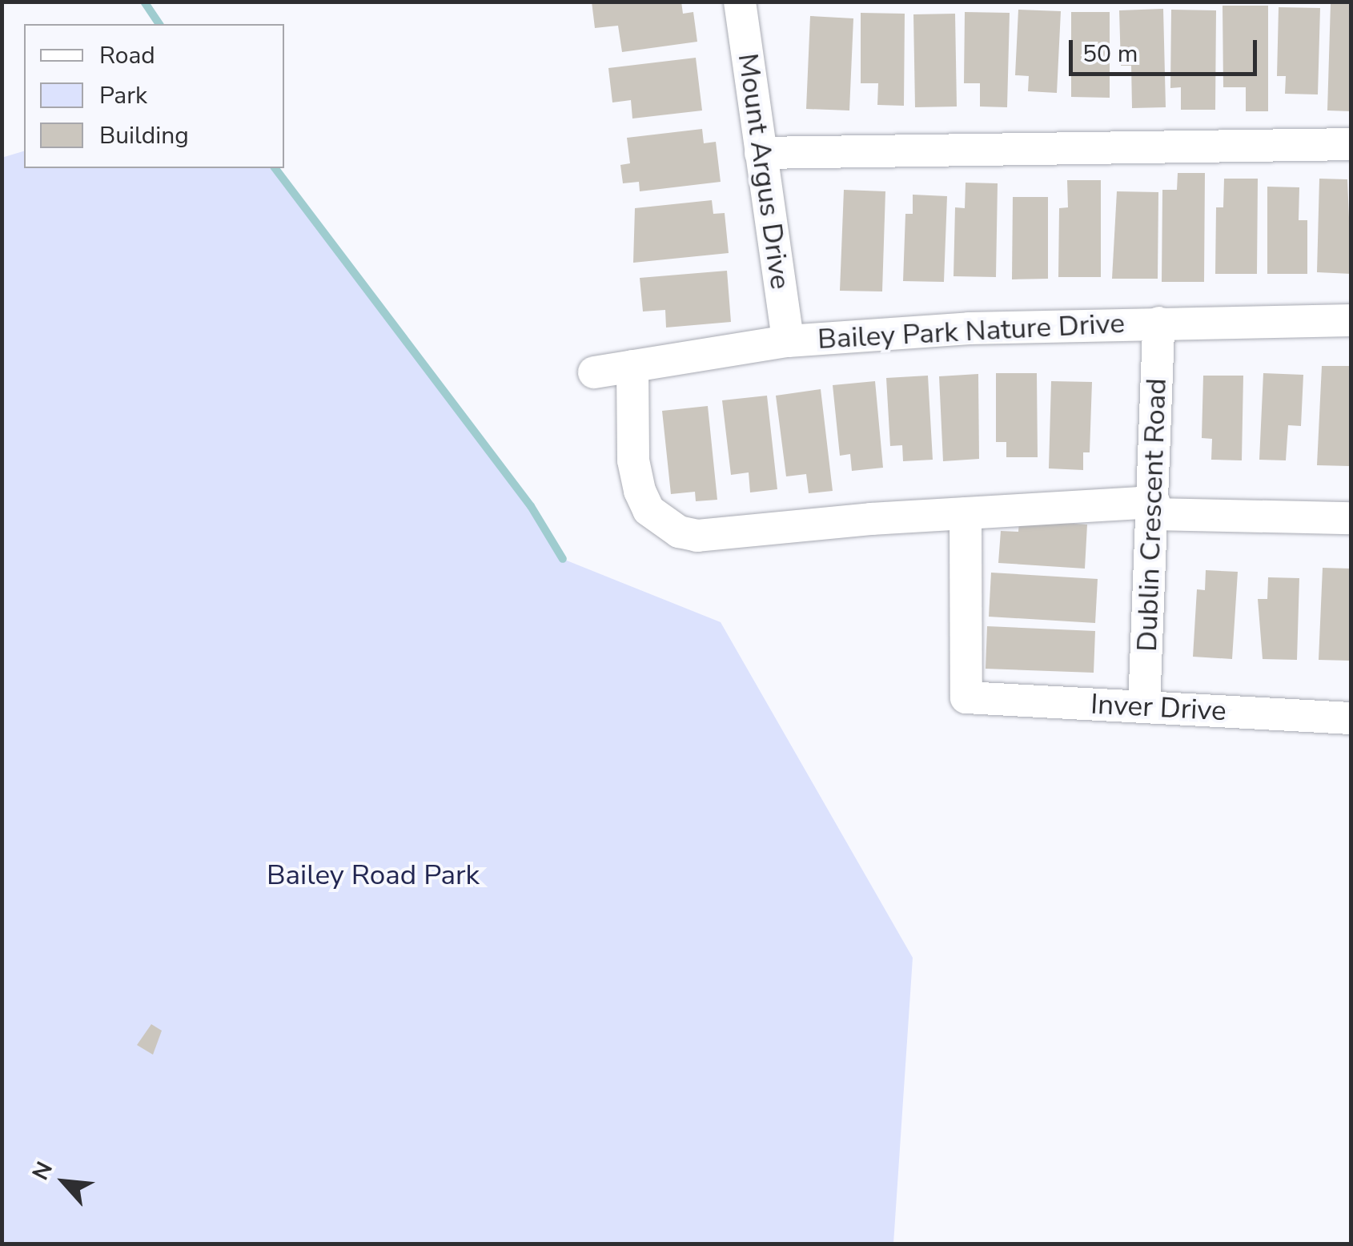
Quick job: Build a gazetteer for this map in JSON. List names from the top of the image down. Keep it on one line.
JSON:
{"streets":{"street":["Mount Argus Drive","Bailey Park Nature Drive","Dublin Crescent Road","Inver Drive"]},"crossings":[["Mount Argus Drive","Bailey Park Nature Drive"],["Bailey Park Nature Drive","Dublin Crescent Road"],["Dublin Crescent Road","Inver Drive"]],"parks":["Bailey Road Park"],"legend":["Road","Park","Building"],"scale_bar":"50 m","north":"top left"}
